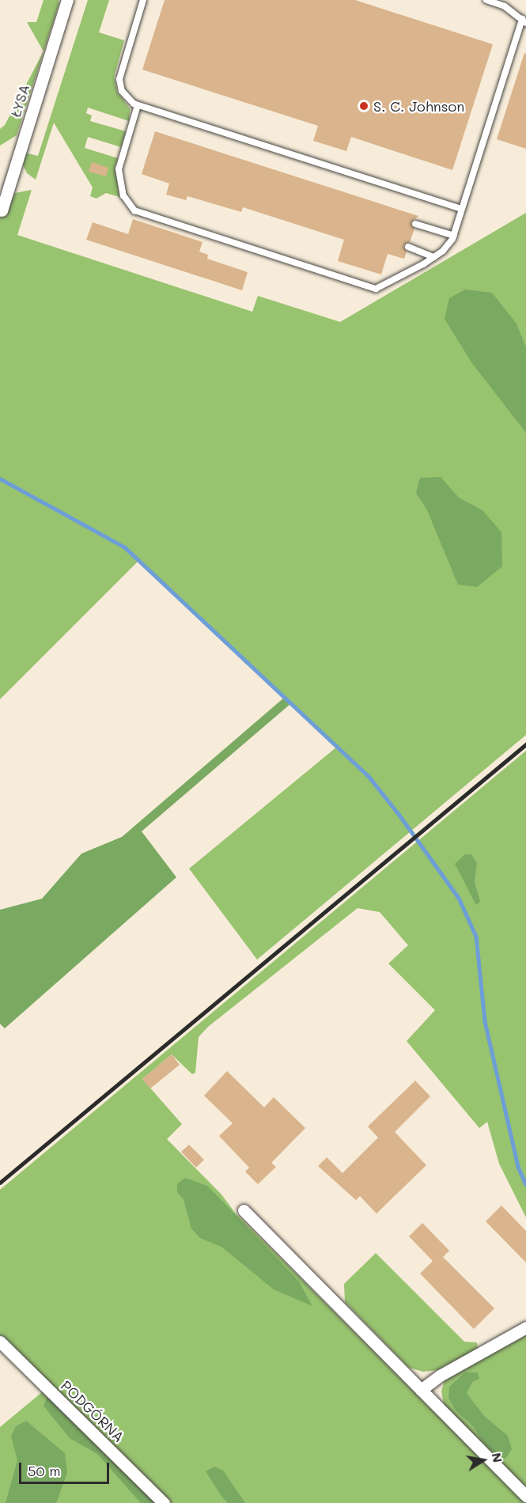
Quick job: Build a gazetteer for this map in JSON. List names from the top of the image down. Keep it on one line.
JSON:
{"streets":{"street":["ŁYSA","PODGÓRNA"]},"places":["S. C. Johnson"],"scale_bar":"50 m","north":"right"}
